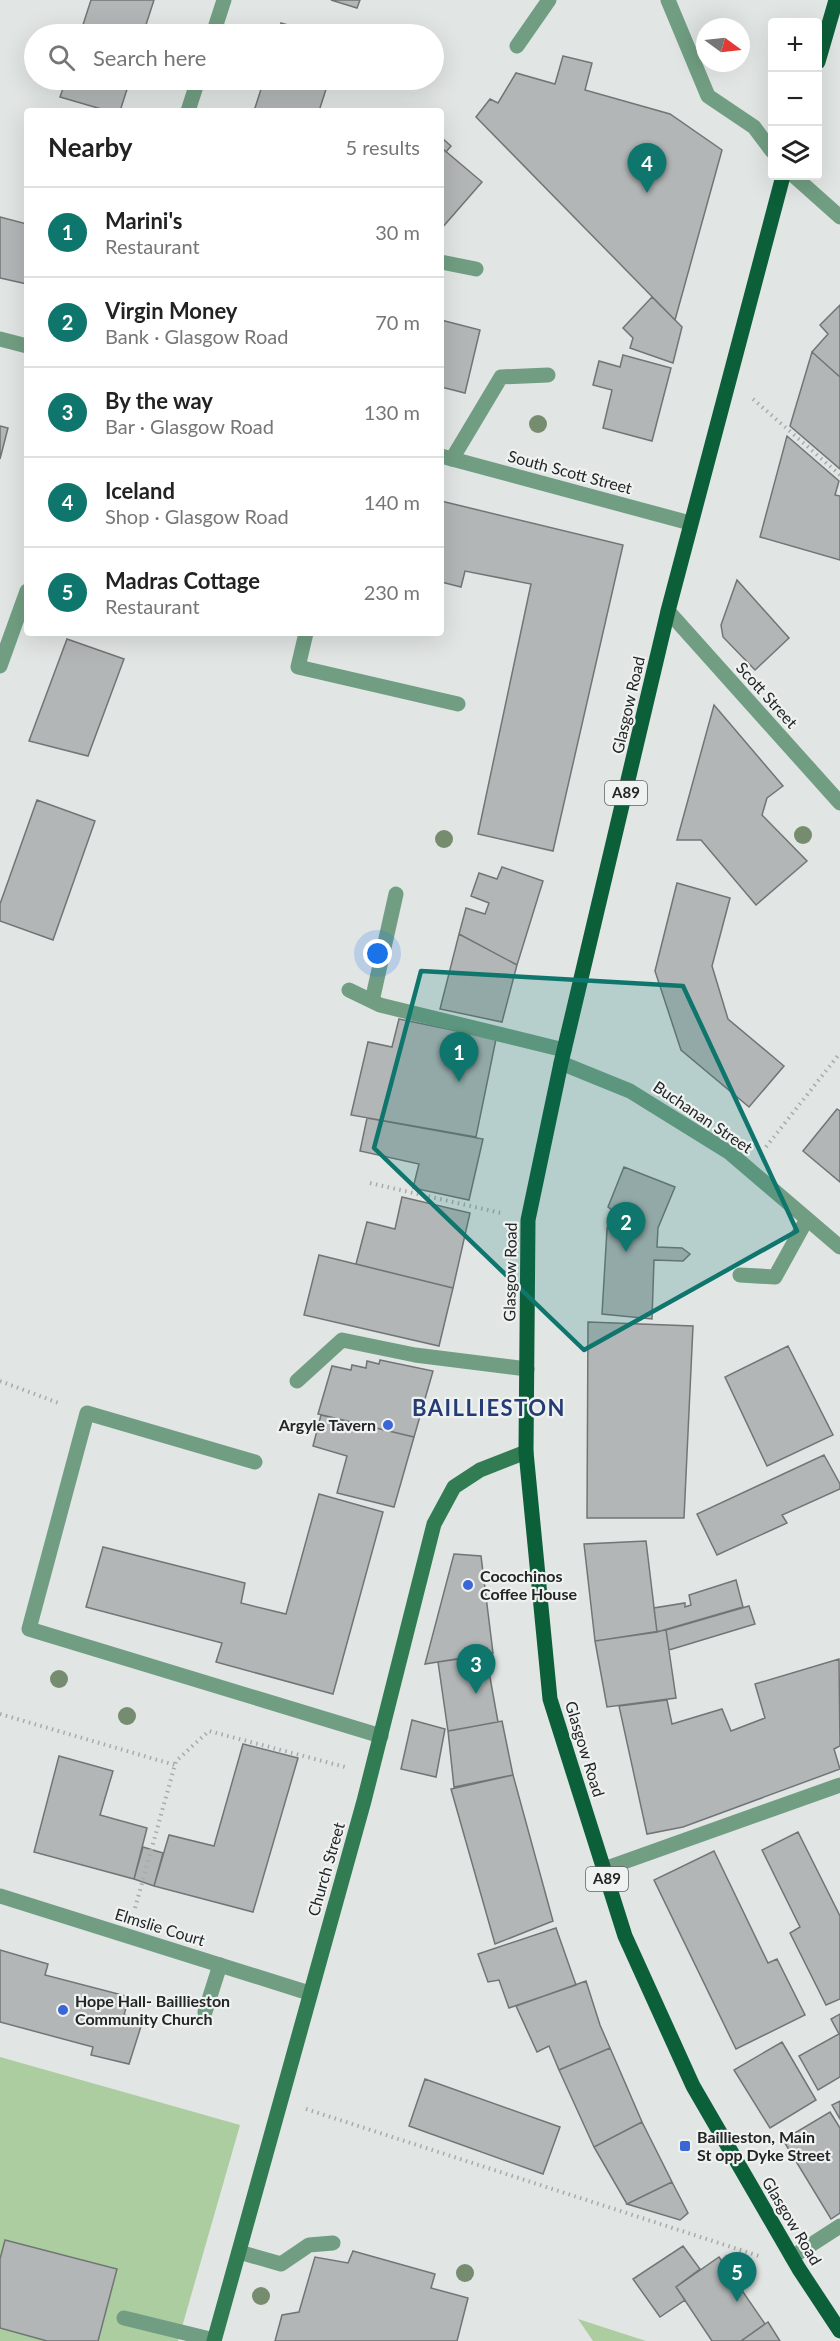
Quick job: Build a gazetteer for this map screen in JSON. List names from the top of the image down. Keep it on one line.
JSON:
{"streets":{"main road":["Glasgow Road","A89"],"street":["South Scott Street","Scott Street","Buchanan Street","Church Street","Elmslie Court"]},"crossings":[["South Scott Street","Glasgow Road"],["Scott Street","Glasgow Road"],["Glasgow Road","Buchanan Street"],["Glasgow Road","Church Street"],["Church Street","Elmslie Court"]],"districts":["BAILLIESTON"],"places":{"other":["Argyle Tavern","Cocochinos Coffee House","Hope Hall- Baillieston Community Church"],"transit":["Baillieston, Main St opp Dyke Street"]},"north":"right","page":{"map_buttons":["+","−"],"search":"Search here","heading":["Nearby","5 results"],"pins":["4","1","2","3","5"],"list":[{"mark":"1","name":"Marini's","note":"Restaurant","value":"30 m"},{"mark":"2","name":"Virgin Money","note":"Bank · Glasgow Road","value":"70 m"},{"mark":"3","name":"By the way","note":"Bar · Glasgow Road","value":"130 m"},{"mark":"4","name":"Iceland","note":"Shop · Glasgow Road","value":"140 m"},{"mark":"5","name":"Madras Cottage","note":"Restaurant","value":"230 m"}]}}
